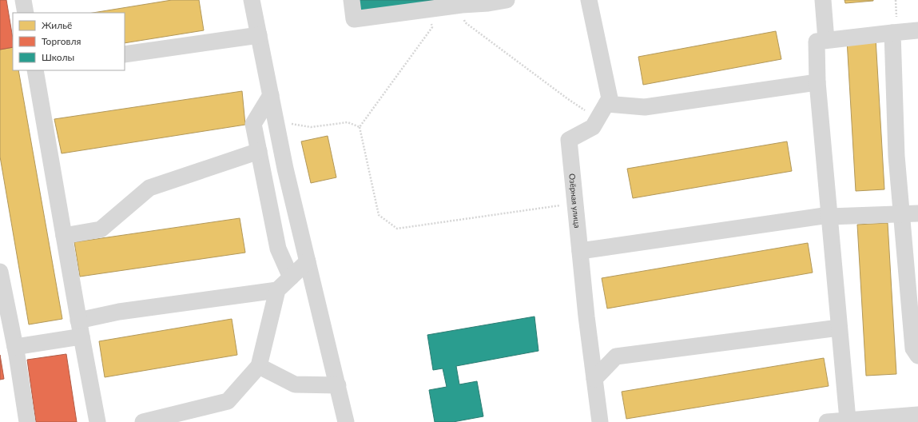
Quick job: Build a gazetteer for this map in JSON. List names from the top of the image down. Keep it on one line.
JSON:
{"streets":{"street":["Озёрная улица"]},"legend":["Жильё","Торговля","Школы"]}
